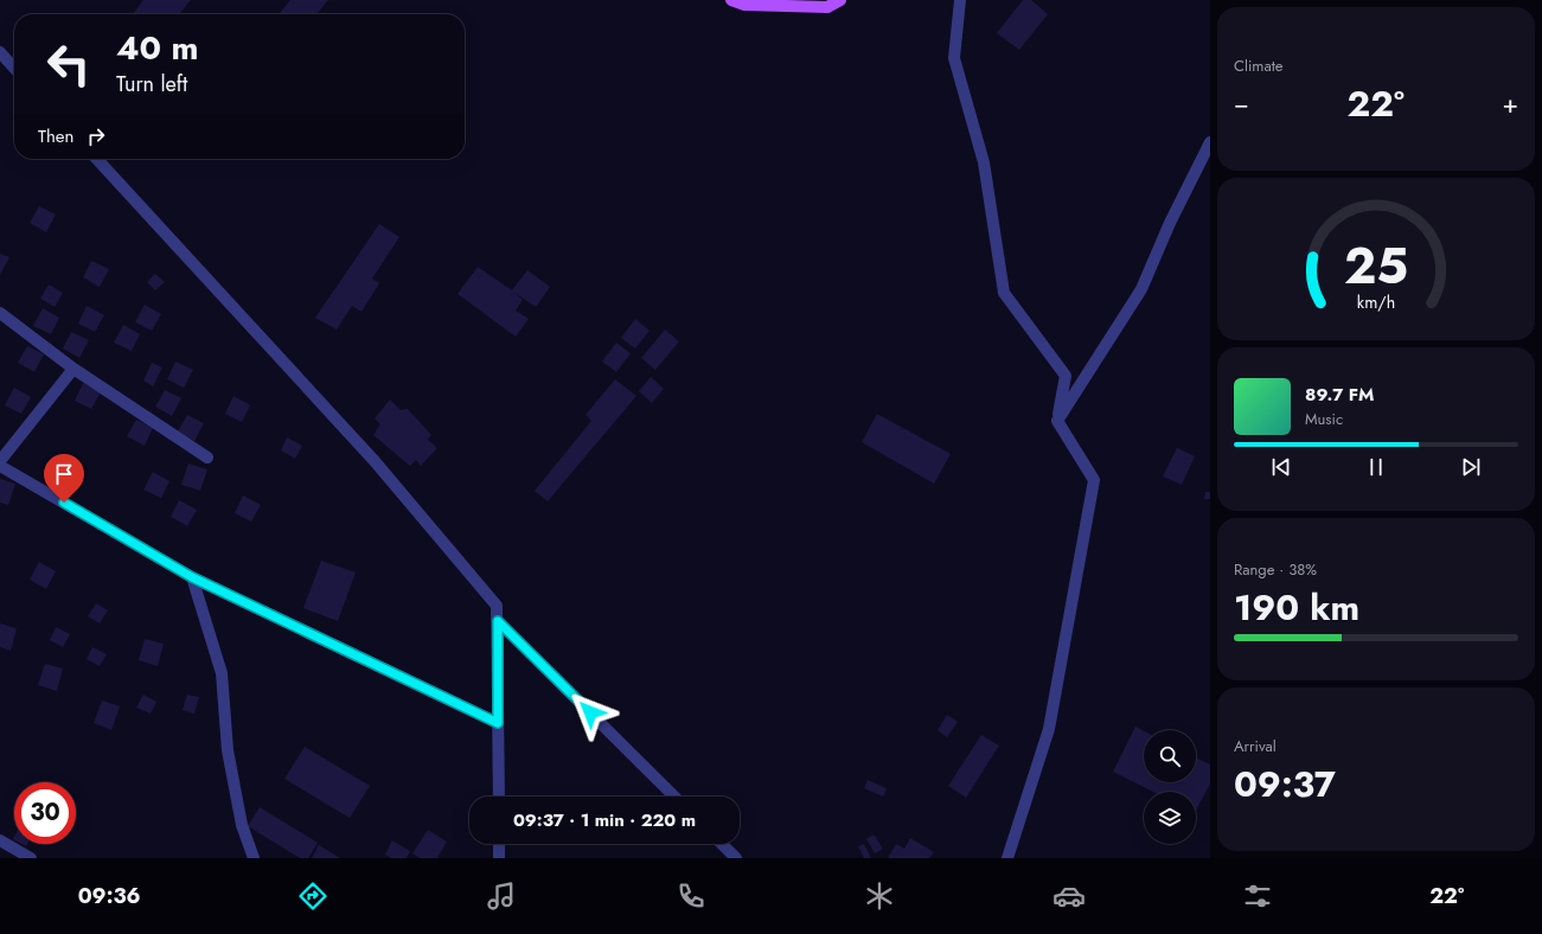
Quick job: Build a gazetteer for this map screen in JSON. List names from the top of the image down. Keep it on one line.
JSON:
{"page":{"tile":["Climate",["Range · 38%","190 km"],["Arrival","09:37"]],"turn":["40 m","Turn left"],"heat":["−","22°","+"],"then":"Then","song":["89.7 FM","Music"],"limit":"30","trip":"09:37 · 1 min · 220 m","tabs":["09:36","22°"],"gauge":["25","km/h"]}}
